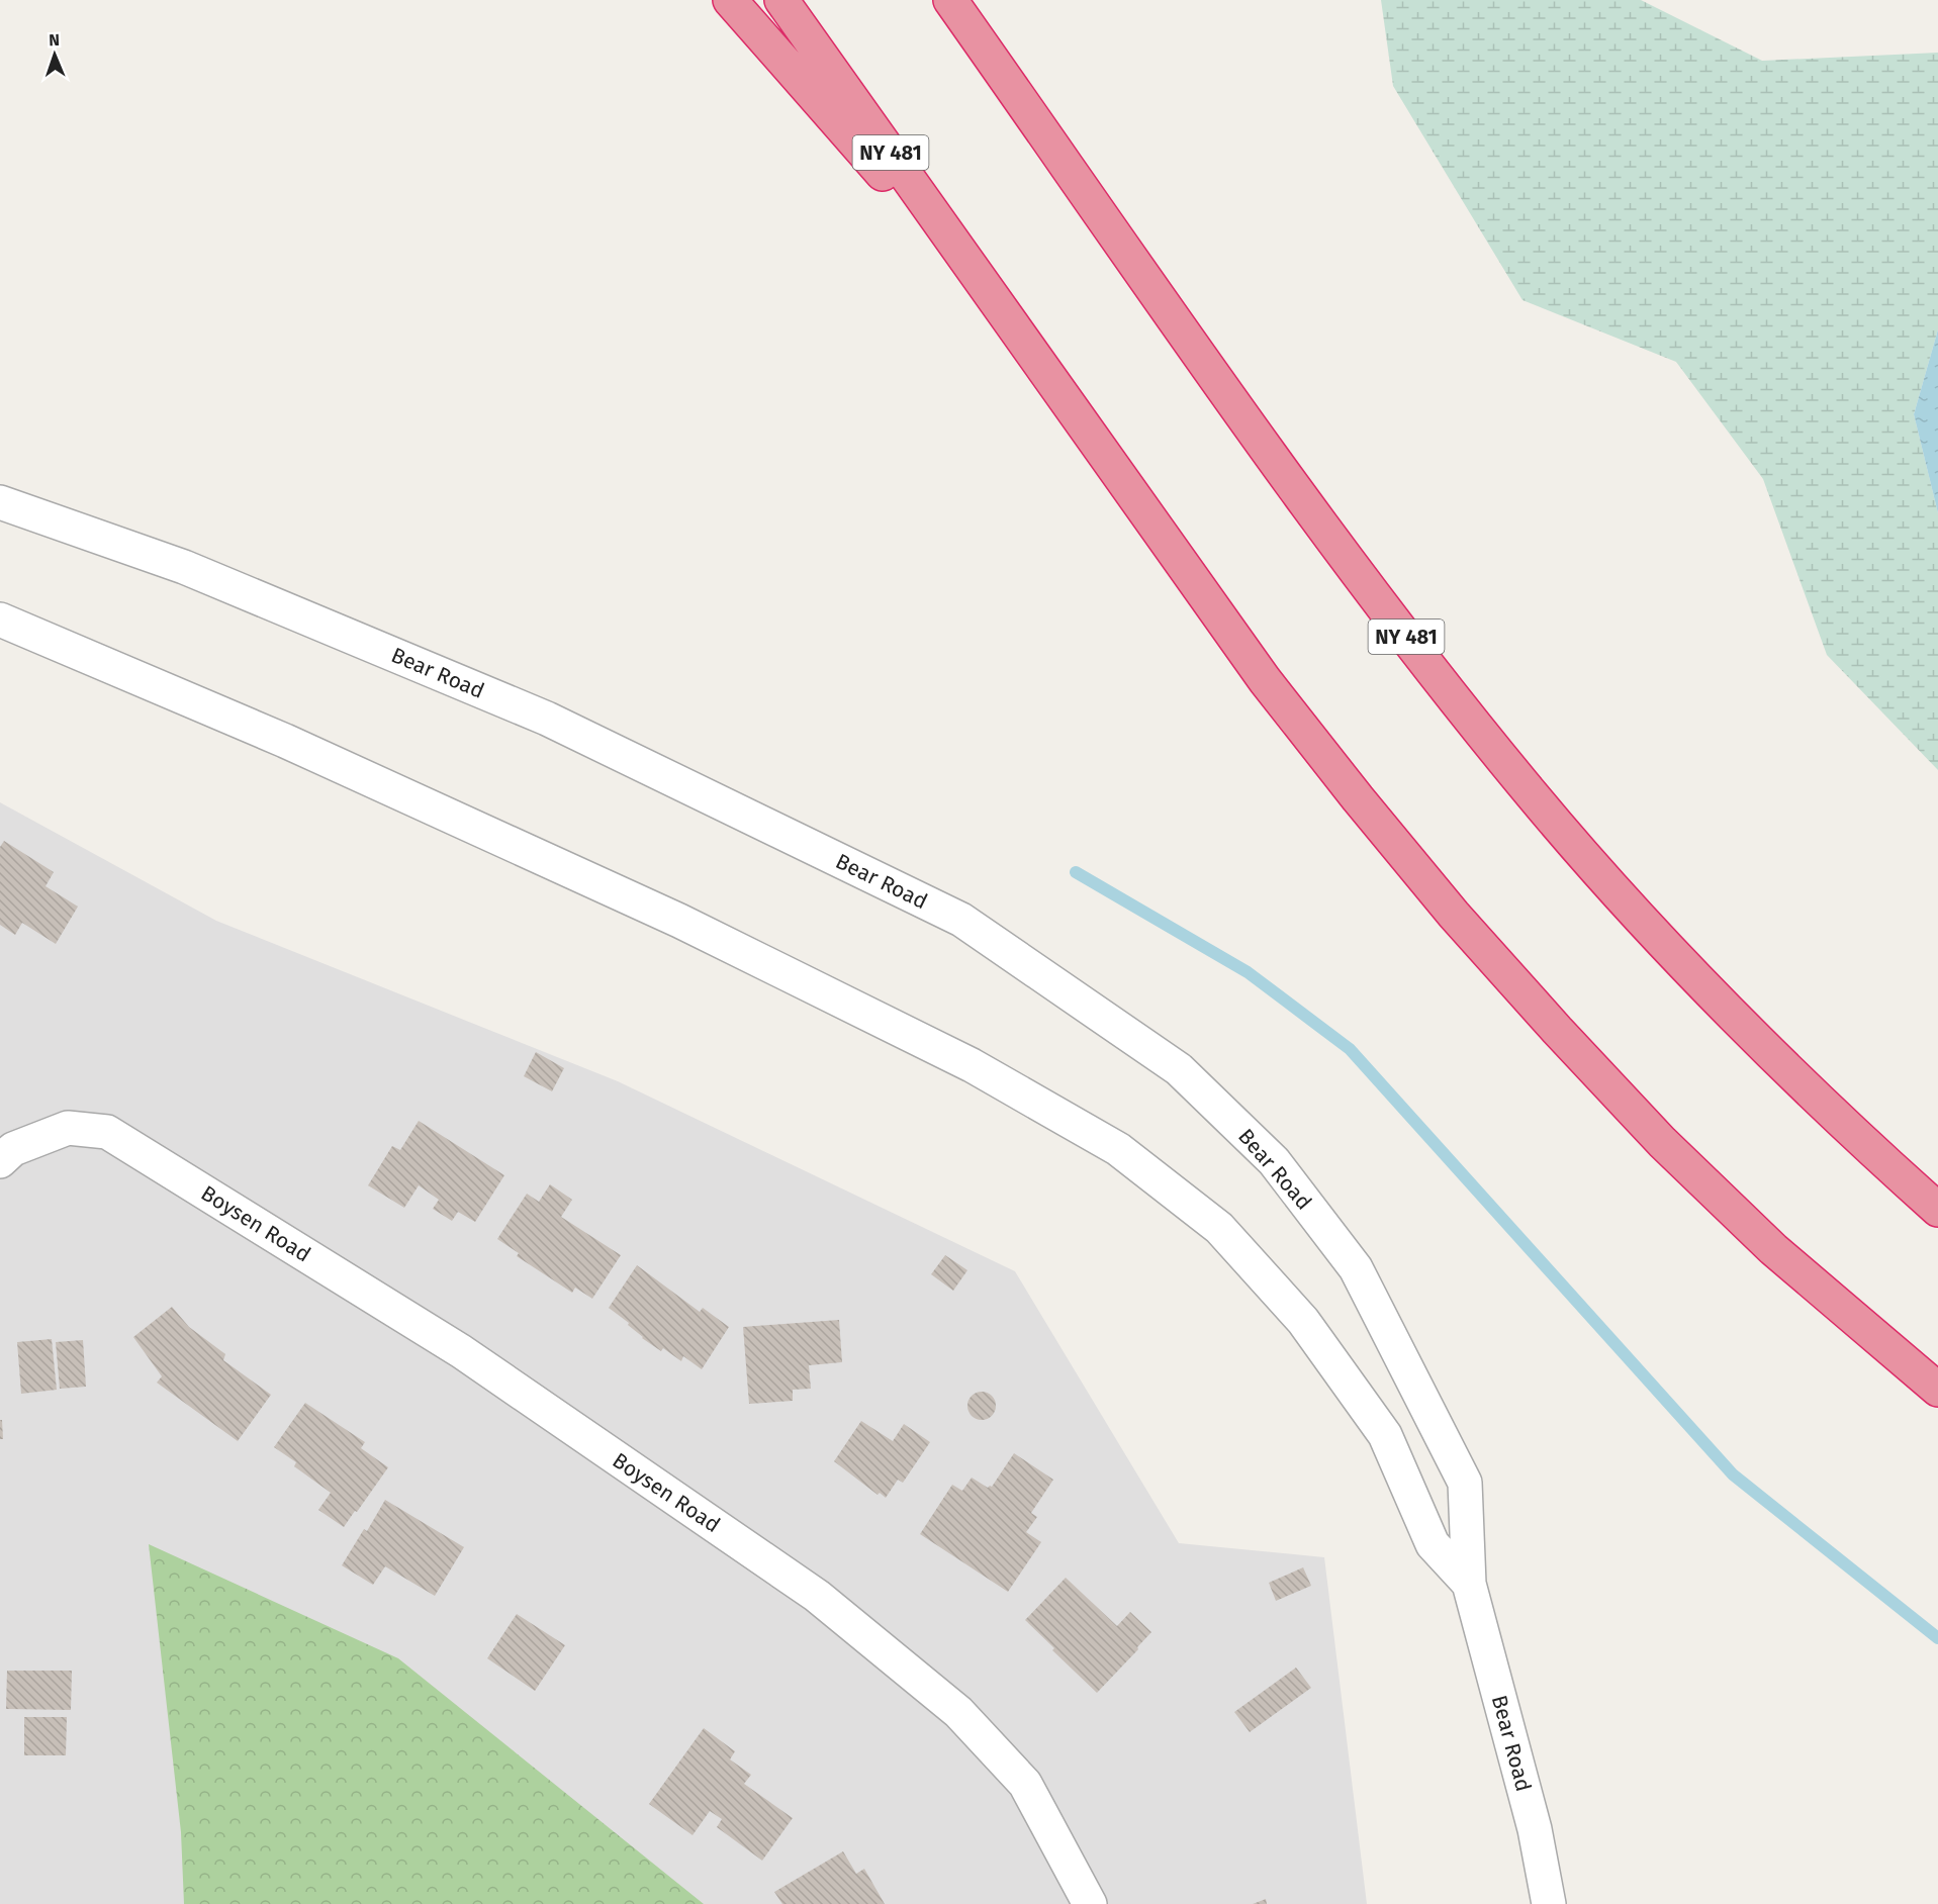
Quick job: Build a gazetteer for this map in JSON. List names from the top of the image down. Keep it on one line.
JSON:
{"streets":{"highway":["NY 481"],"street":["Bear Road","Boysen Road"]},"north":"top"}
